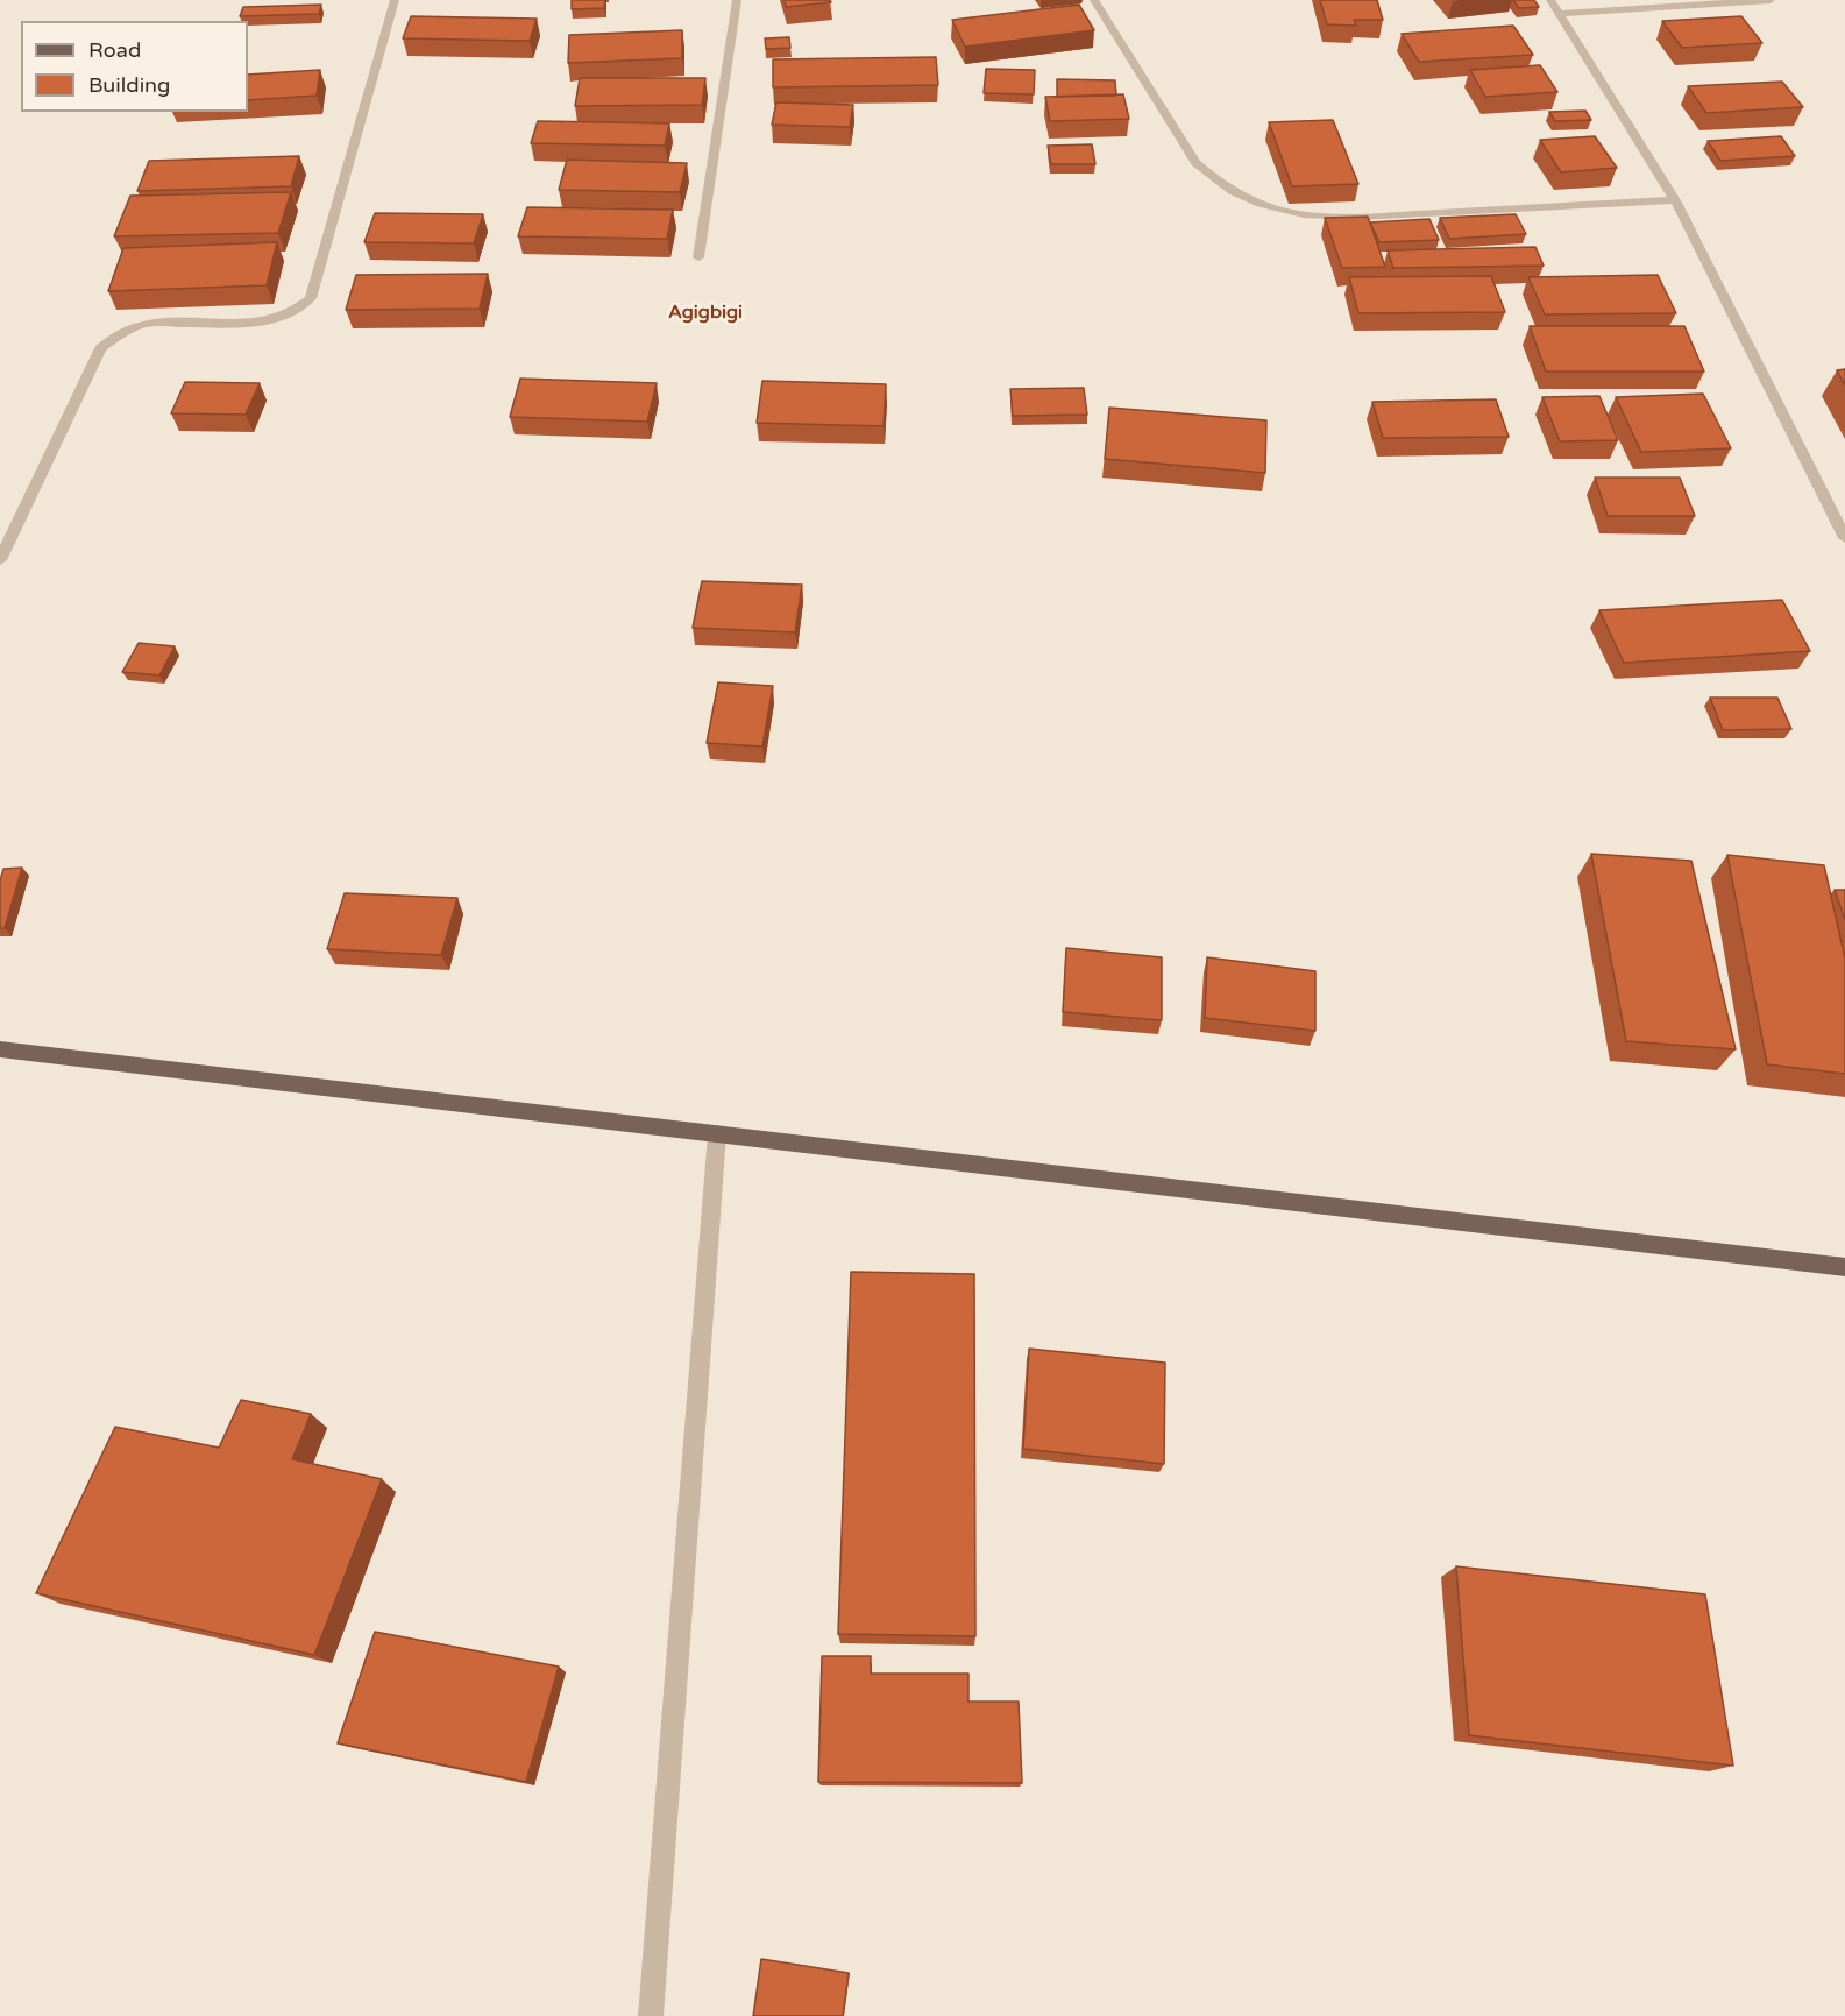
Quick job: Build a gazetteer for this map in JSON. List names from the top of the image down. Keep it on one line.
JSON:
{"districts":["Agigbigi"],"legend":["Road","Building"]}
